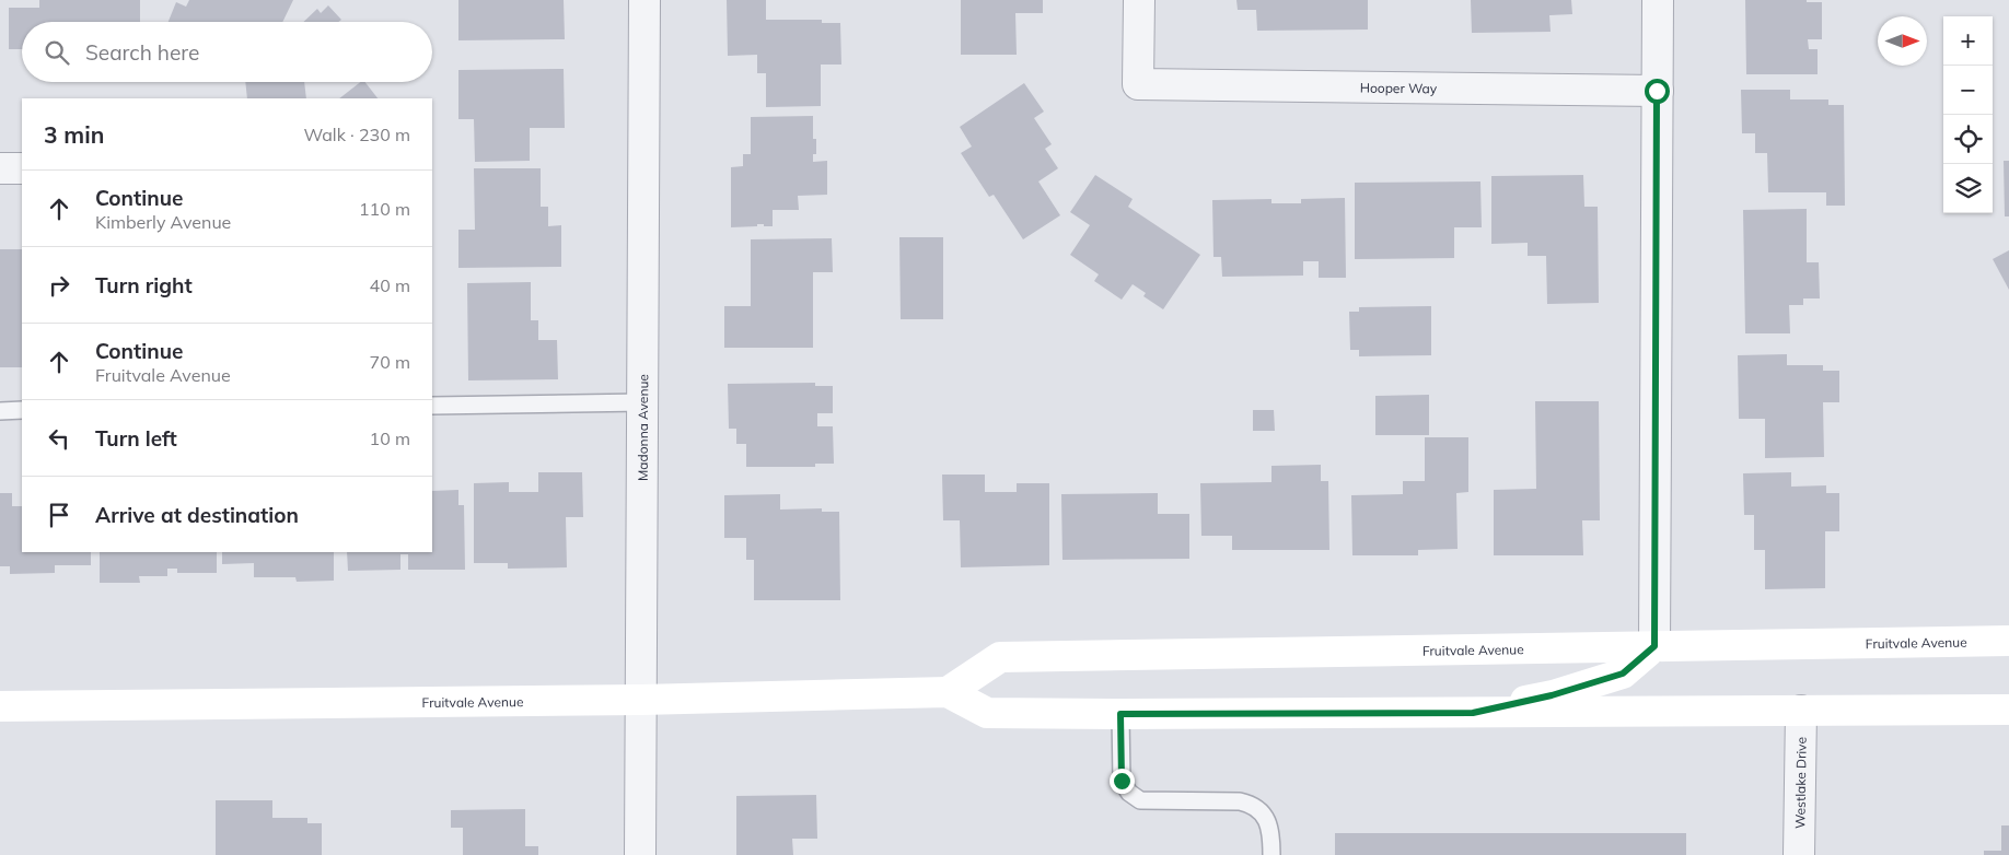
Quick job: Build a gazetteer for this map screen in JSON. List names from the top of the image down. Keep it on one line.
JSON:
{"streets":{"main road":["Fruitvale Avenue"],"street":["Hooper Way","Madonna Avenue","Westlake Drive"]},"crossings":[["Madonna Avenue","Fruitvale Avenue"],["Fruitvale Avenue","Westlake Drive"]],"north":"right","page":{"map_buttons":["+","−"],"search":"Search here","heading":["3 min","Walk · 230 m"],"list":[["Continue","Kimberly Avenue","110 m"],["Turn right","40 m"],["Continue","Fruitvale Avenue","70 m"],["Turn left","10 m"],"Arrive at destination"]}}
